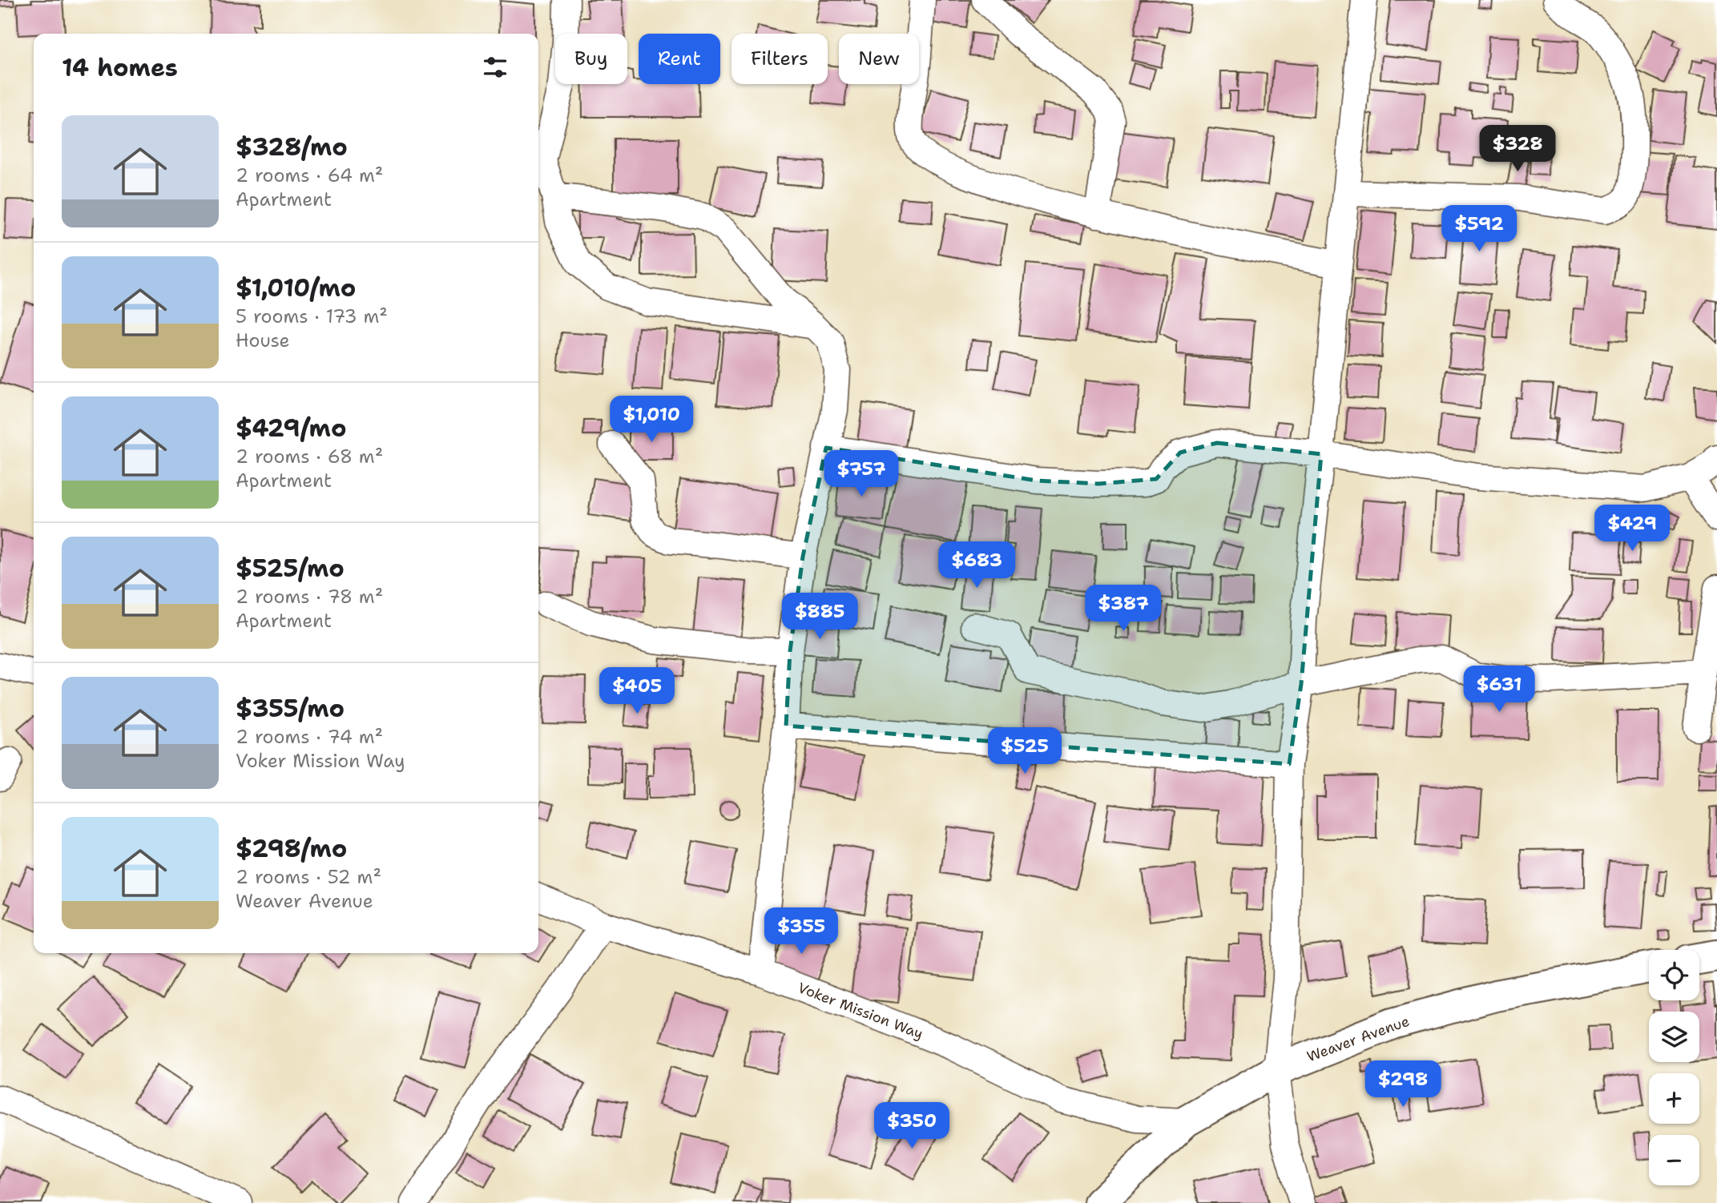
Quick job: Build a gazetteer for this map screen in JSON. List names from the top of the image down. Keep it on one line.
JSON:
{"streets":{"street":["Voker Mission Way","Weaver Avenue"]},"crossings":[["Voker Mission Way","Weaver Avenue"]],"page":{"chip":["Buy","Rent","Filters","New"],"heading":"14 homes","list":[{"name":"$328/mo","note":"2 rooms · 64 m² · Apartment"},{"name":"$1,010/mo","note":"5 rooms · 173 m² · House"},{"name":"$429/mo","note":"2 rooms · 68 m² · Apartment"},{"name":"$525/mo","note":"2 rooms · 78 m² · Apartment"},{"name":"$355/mo","note":"2 rooms · 74 m² · Voker Mission Way"},{"name":"$298/mo","note":"2 rooms · 52 m² · Weaver Avenue"}],"price":["$328","$592","$1,010","$757","$429","$683","$387","$885","$631","$405","$525","$355","$298","$350"],"map_buttons":["+","−"]}}
